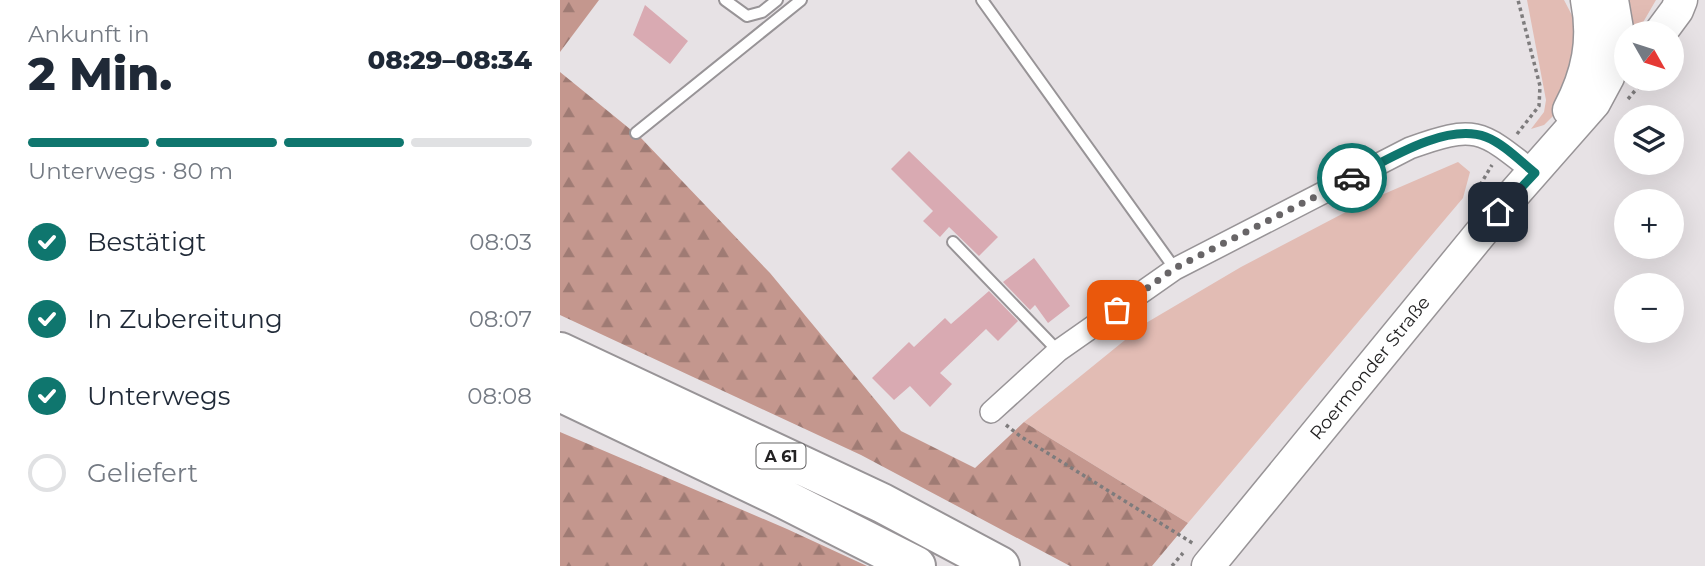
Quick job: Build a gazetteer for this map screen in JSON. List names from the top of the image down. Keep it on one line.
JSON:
{"streets":{"highway":["A 61"],"main road":["Roermonder Straße"]},"north":"bottom right","page":{"heading":["2 Min.","Ankunft in","08:29–08:34"],"map_buttons":["+","−"],"bar":"Unterwegs · 80 m","list":[["Bestätigt","08:03"],["In Zubereitung","08:07"],["Unterwegs","08:08"],"Geliefert"]}}
